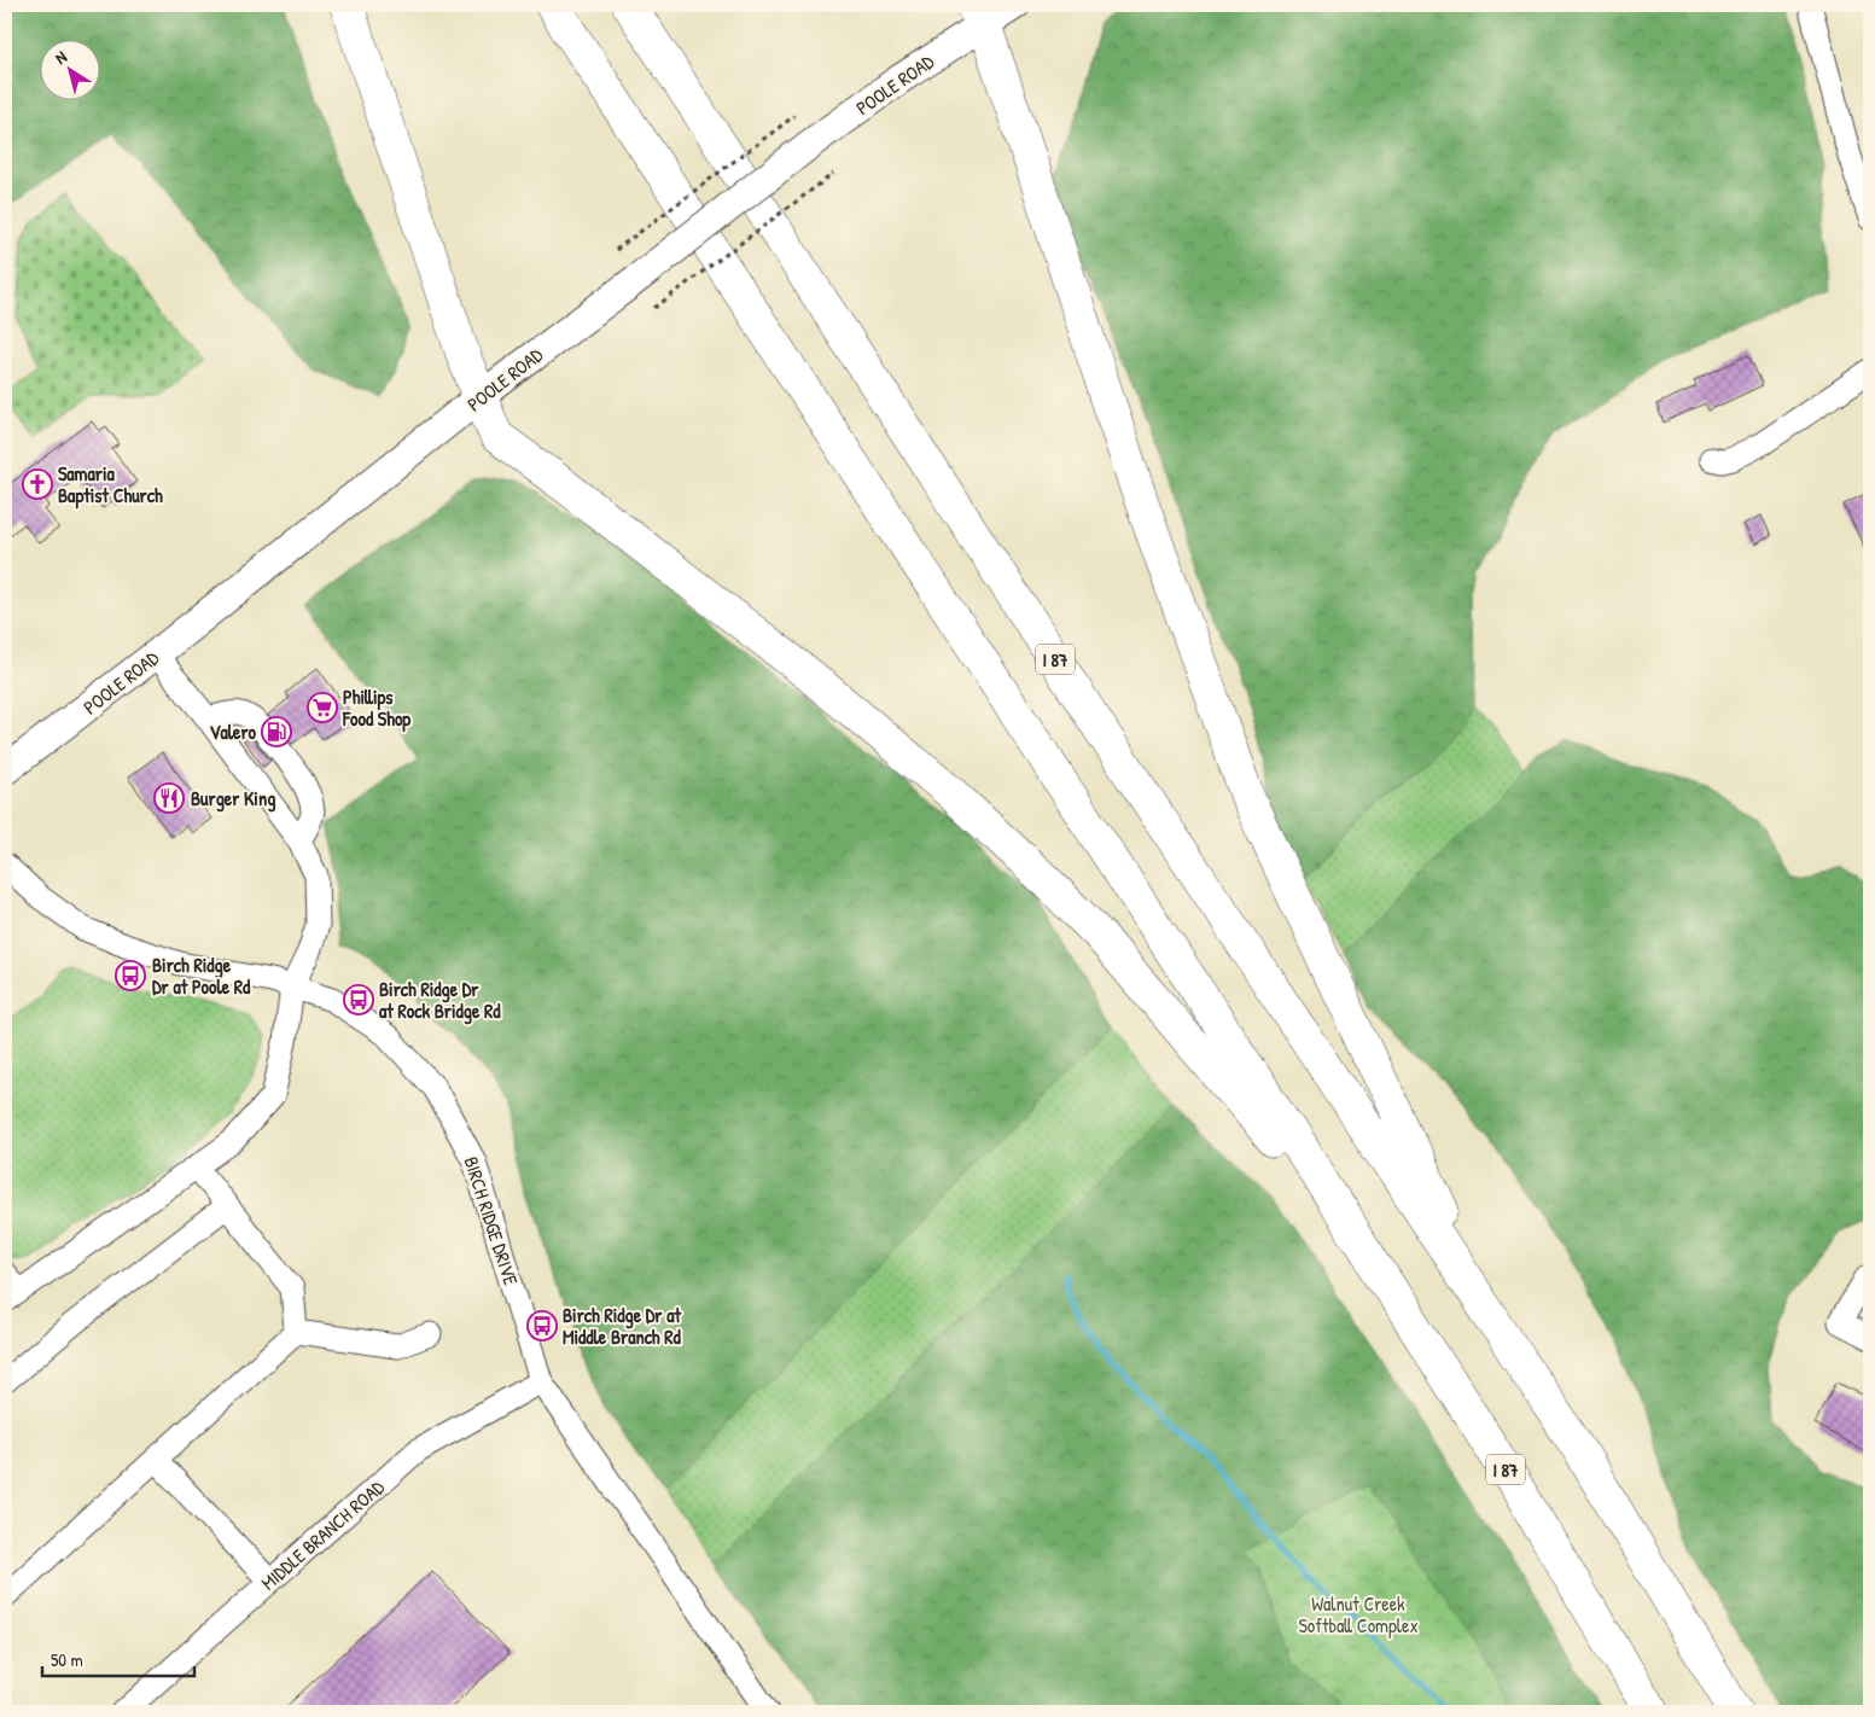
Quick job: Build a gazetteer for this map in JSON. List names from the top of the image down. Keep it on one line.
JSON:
{"streets":{"highway":["I 87"],"main road":["POOLE ROAD"],"street":["BIRCH RIDGE DRIVE","MIDDLE BRANCH ROAD"]},"crossings":[["BIRCH RIDGE DRIVE","MIDDLE BRANCH ROAD"]],"parks":["Walnut Creek Softball Complex"],"places":{"church":["Samaria Baptist Church"],"supermarket":["Phillips Food Shop"],"fuel station":["Valero"],"restaurant":["Burger King"],"bus stop":["Birch Ridge Dr at Poole Rd","Birch Ridge Dr at Rock Bridge Rd","Birch Ridge Dr at Middle Branch Rd"]},"scale_bar":"50 m","north":"top left"}
